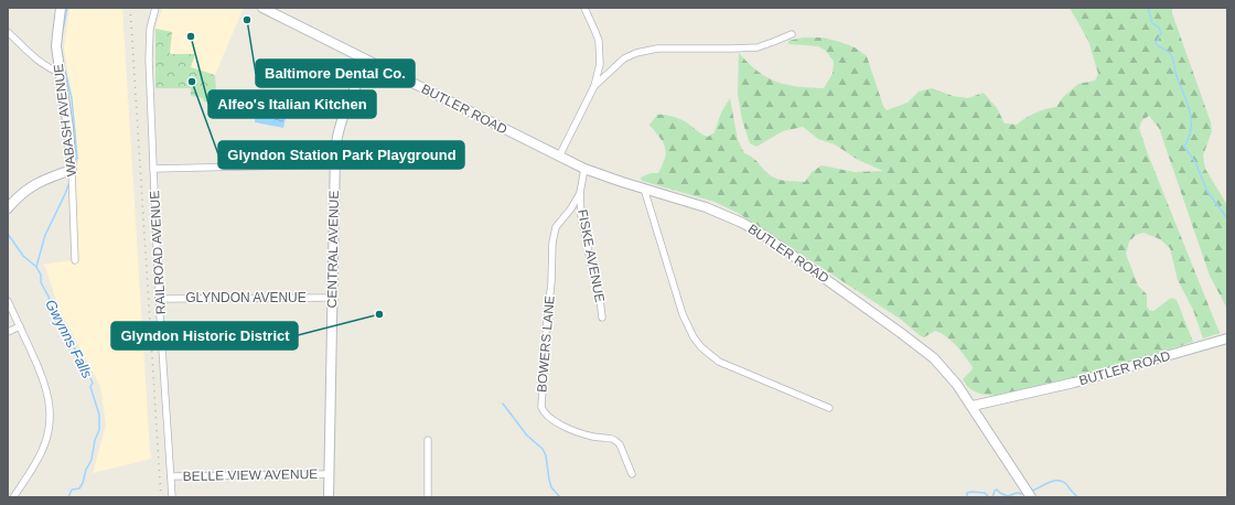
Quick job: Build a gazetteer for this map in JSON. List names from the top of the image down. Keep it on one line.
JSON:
{"streets":{"main road":["BUTLER ROAD","WABASH AVENUE","CENTRAL AVENUE"],"street":["RAILROAD AVENUE","FISKE AVENUE","GLYNDON AVENUE","BOWERS LANE","BELLE VIEW AVENUE"]},"crossings":[["BUTLER ROAD","CENTRAL AVENUE"],["BUTLER ROAD","FISKE AVENUE"],["CENTRAL AVENUE","GLYNDON AVENUE"],["CENTRAL AVENUE","BELLE VIEW AVENUE"],["RAILROAD AVENUE","GLYNDON AVENUE"],["RAILROAD AVENUE","BELLE VIEW AVENUE"],["FISKE AVENUE","BOWERS LANE"]],"water":["Gwynns Falls"],"places":["Baltimore Dental Co.","Alfeo's Italian Kitchen","Glyndon Station Park Playground","Glyndon Historic District"]}
